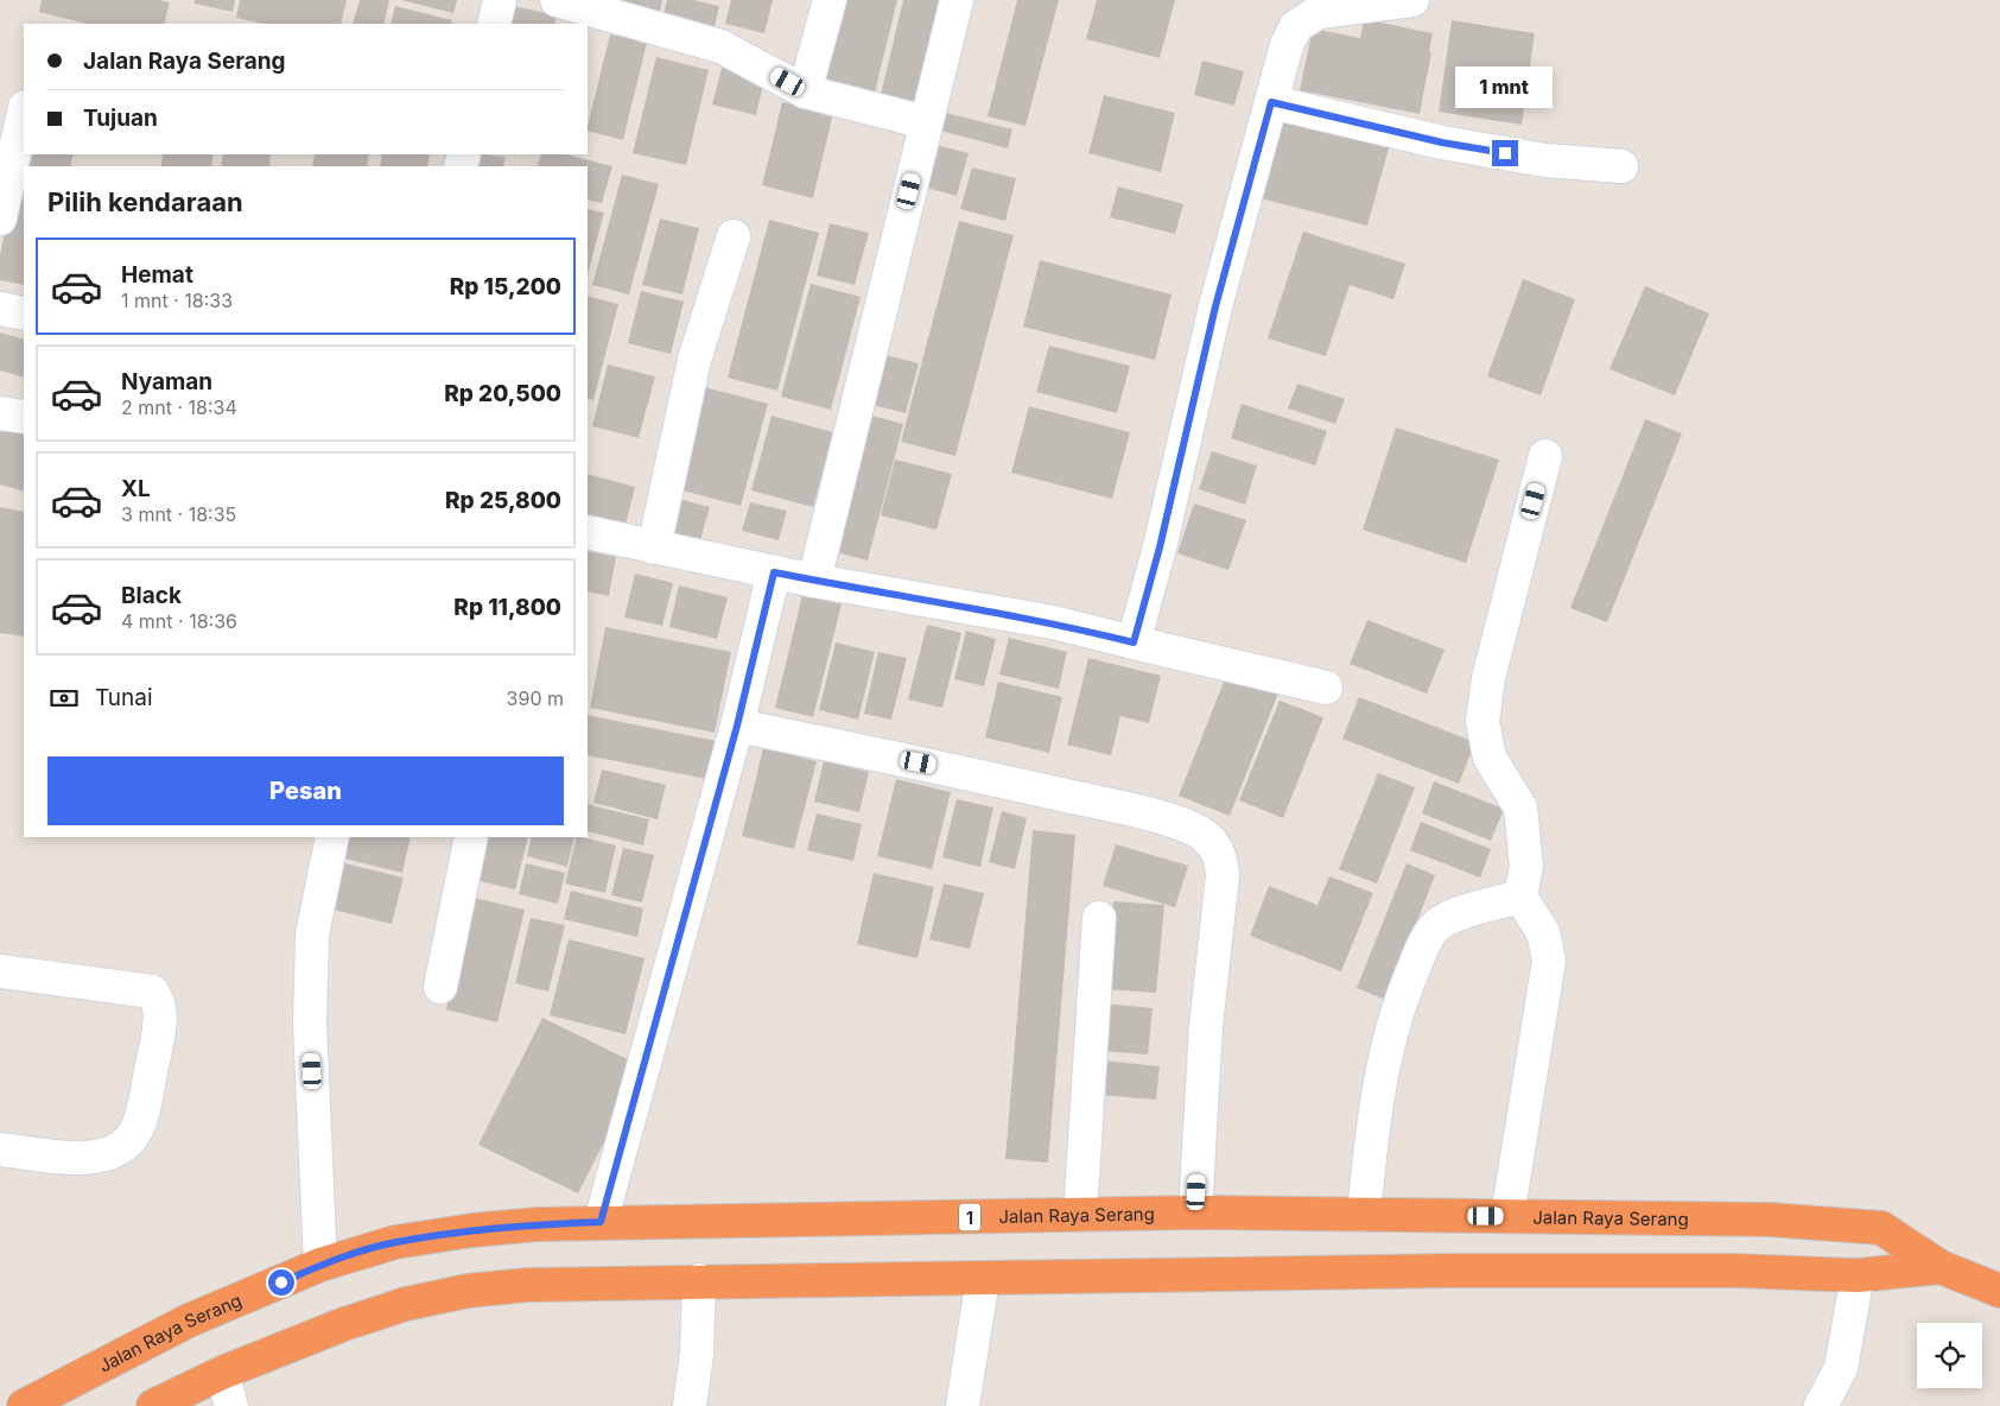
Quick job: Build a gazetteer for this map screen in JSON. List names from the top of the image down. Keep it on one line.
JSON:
{"streets":{"highway":["Jalan Raya Serang","1"]},"page":{"banner":["Jalan Raya Serang","Tujuan"],"bubble":"1 mnt","heading":"Pilih kendaraan","list":[{"name":"Hemat","note":"1 mnt · 18:33","value":"Rp 15,200"},{"name":"Nyaman","note":"2 mnt · 18:34","value":"Rp 20,500"},{"name":"XL","note":"3 mnt · 18:35","value":"Rp 25,800"},{"name":"Black","note":"4 mnt · 18:36","value":"Rp 11,800"}],"pay":["Tunai","390 m"],"buttons":"Pesan"}}
